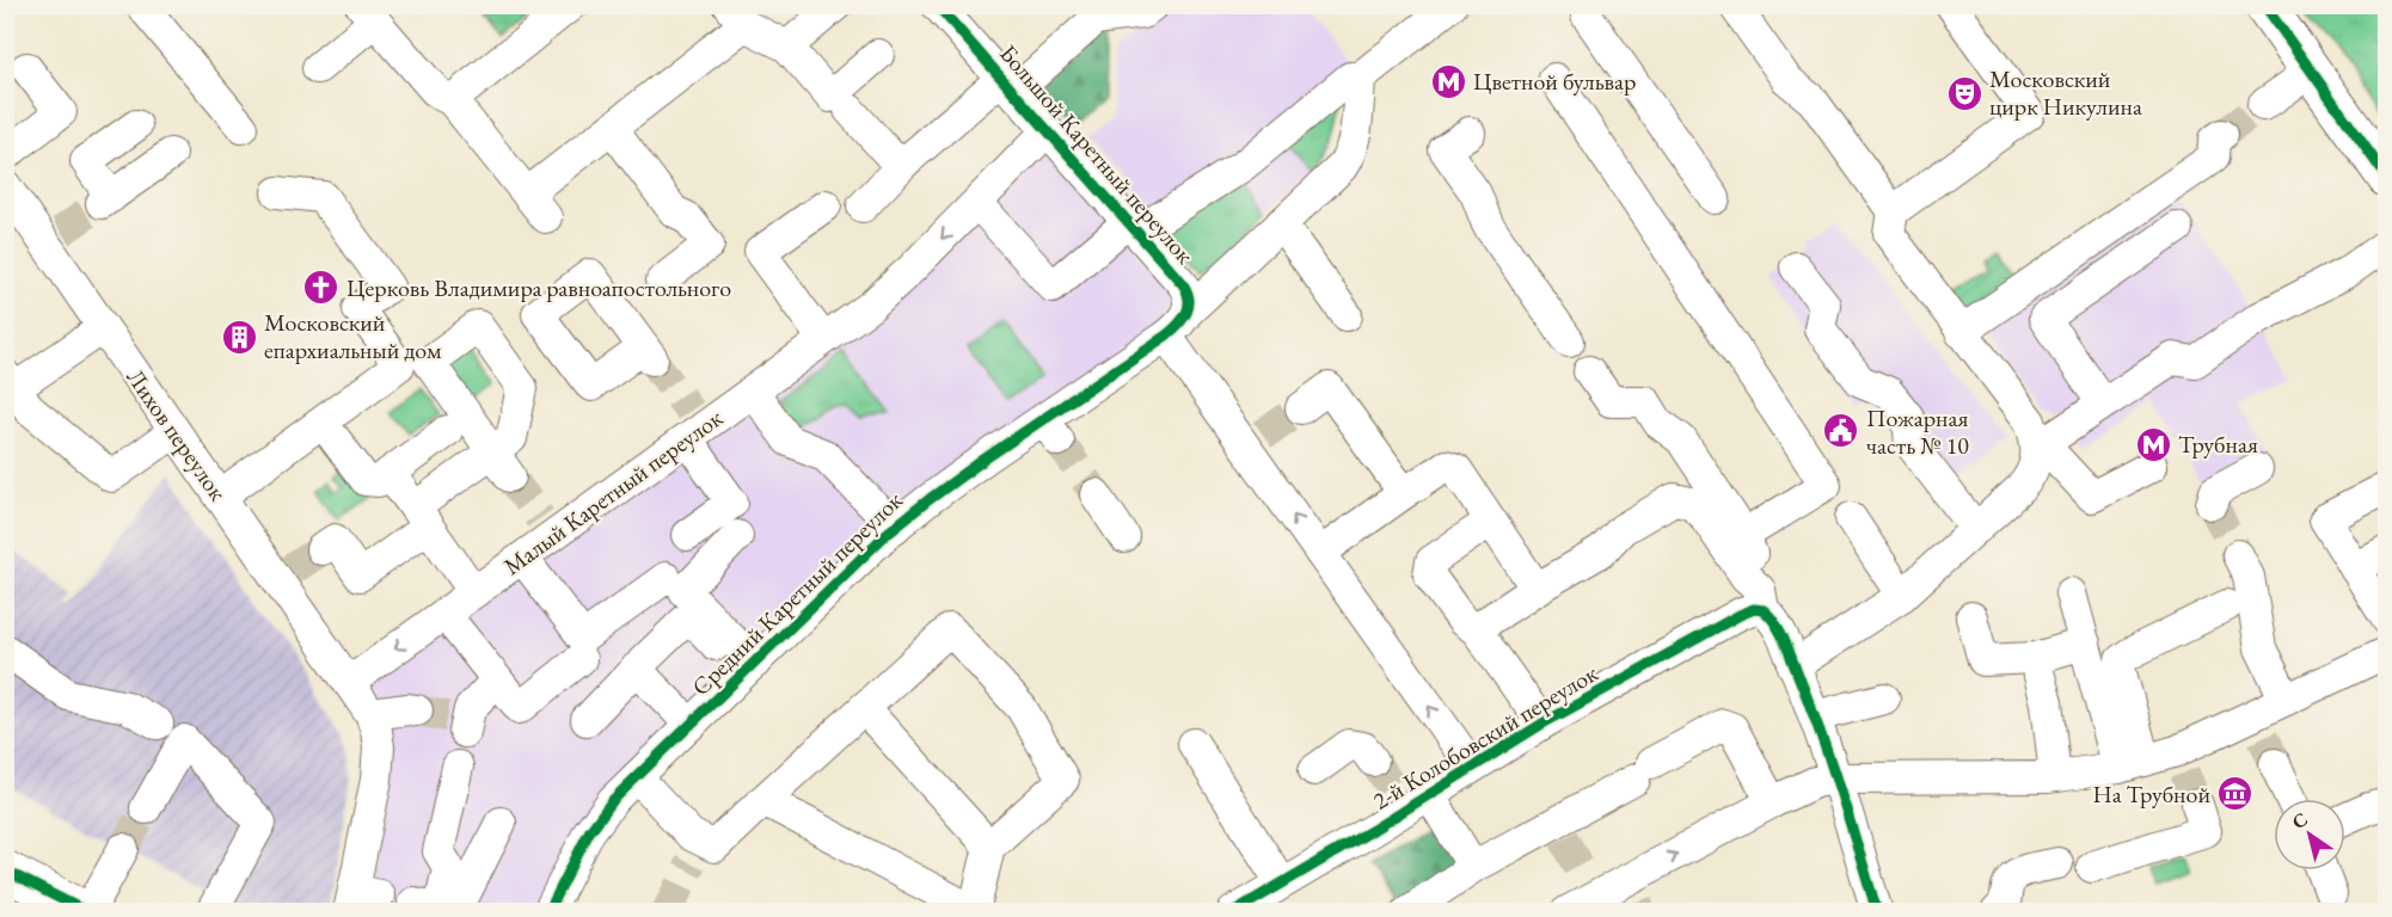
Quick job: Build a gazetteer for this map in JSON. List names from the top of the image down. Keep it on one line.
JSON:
{"streets":{"street":["Большой Каретный переулок","Лихов переулок","Малый Каретный переулок","Средний Каретный переулок","2-й Колобовский переулок"]},"crossings":[["Большой Каретный переулок","Малый Каретный переулок"],["Лихов переулок","Малый Каретный переулок"]],"places":{"metro station":["Цветной бульвар","Трубная"],"theatre":["Московский цирк Никулина"],"church":["Церковь Владимира равноапостольного"],"building":["Московский епархиальный дом"],"public building":["Пожарная часть № 10"],"museum":["На Трубной"]},"north":"top left"}
